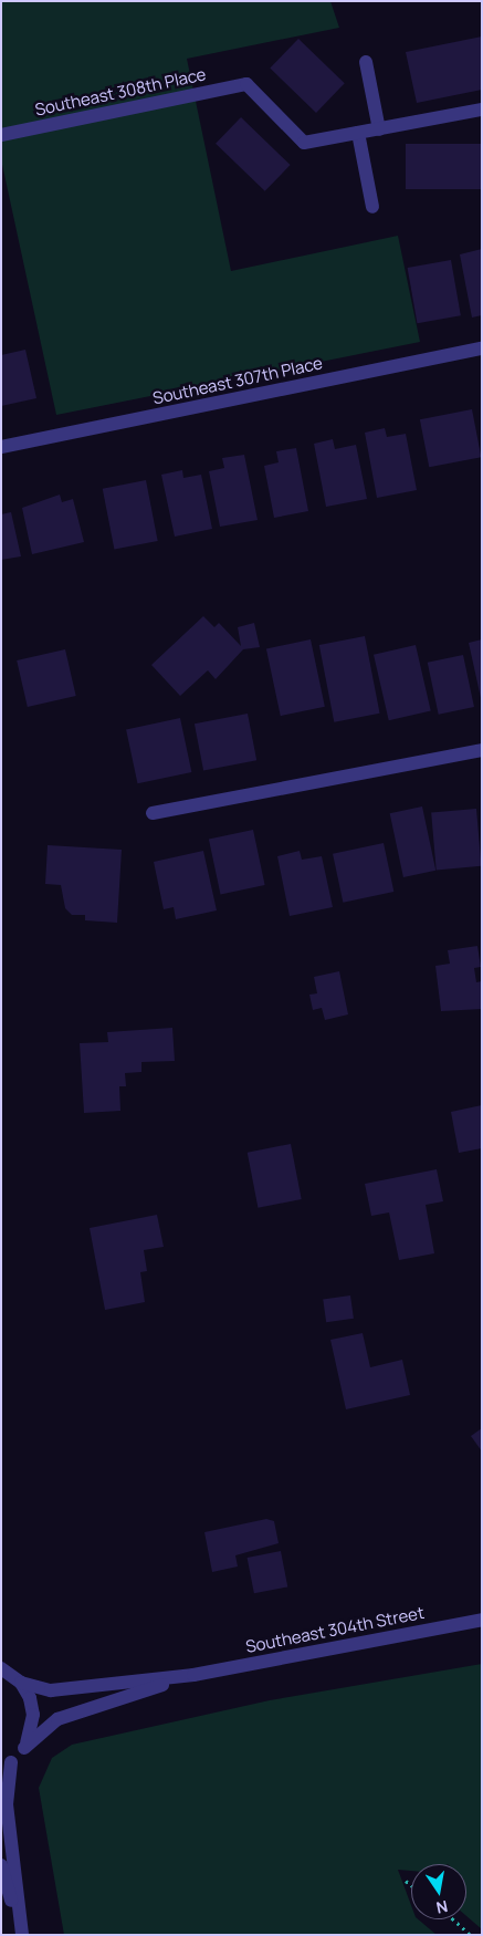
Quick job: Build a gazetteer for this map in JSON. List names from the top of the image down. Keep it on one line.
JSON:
{"streets":{"street":["Southeast 308th Place","Southeast 307th Place","Southeast 304th Street"]},"north":"bottom"}
